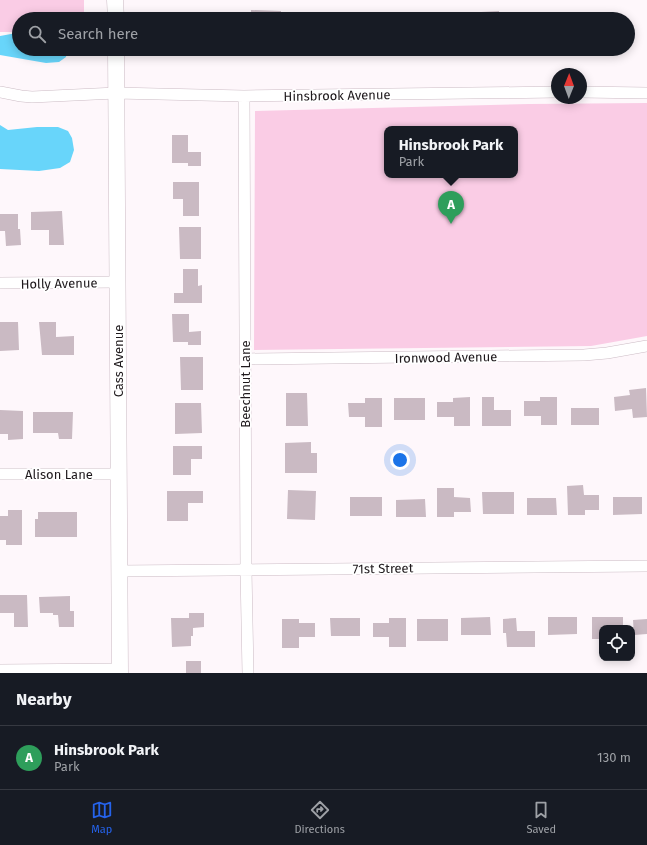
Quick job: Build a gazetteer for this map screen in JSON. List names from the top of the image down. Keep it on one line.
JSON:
{"streets":{"main road":["Cass Avenue"],"street":["Hinsbrook Avenue","Holly Avenue","Ironwood Avenue","Beechnut Lane","Alison Lane","71st Street"]},"crossings":[["Hinsbrook Avenue","Cass Avenue"],["Hinsbrook Avenue","Beechnut Lane"],["Holly Avenue","Cass Avenue"],["Ironwood Avenue","Beechnut Lane"],["Cass Avenue","Alison Lane"],["Cass Avenue","71st Street"],["Beechnut Lane","71st Street"]],"north":"top","page":{"search":"Search here","popup":["Hinsbrook Park","Park"],"pins":"A","heading":"Nearby","list":[{"mark":"A","name":"Hinsbrook Park","note":"Park","value":"130 m"}],"nav":["Map","Directions","Saved"]}}
